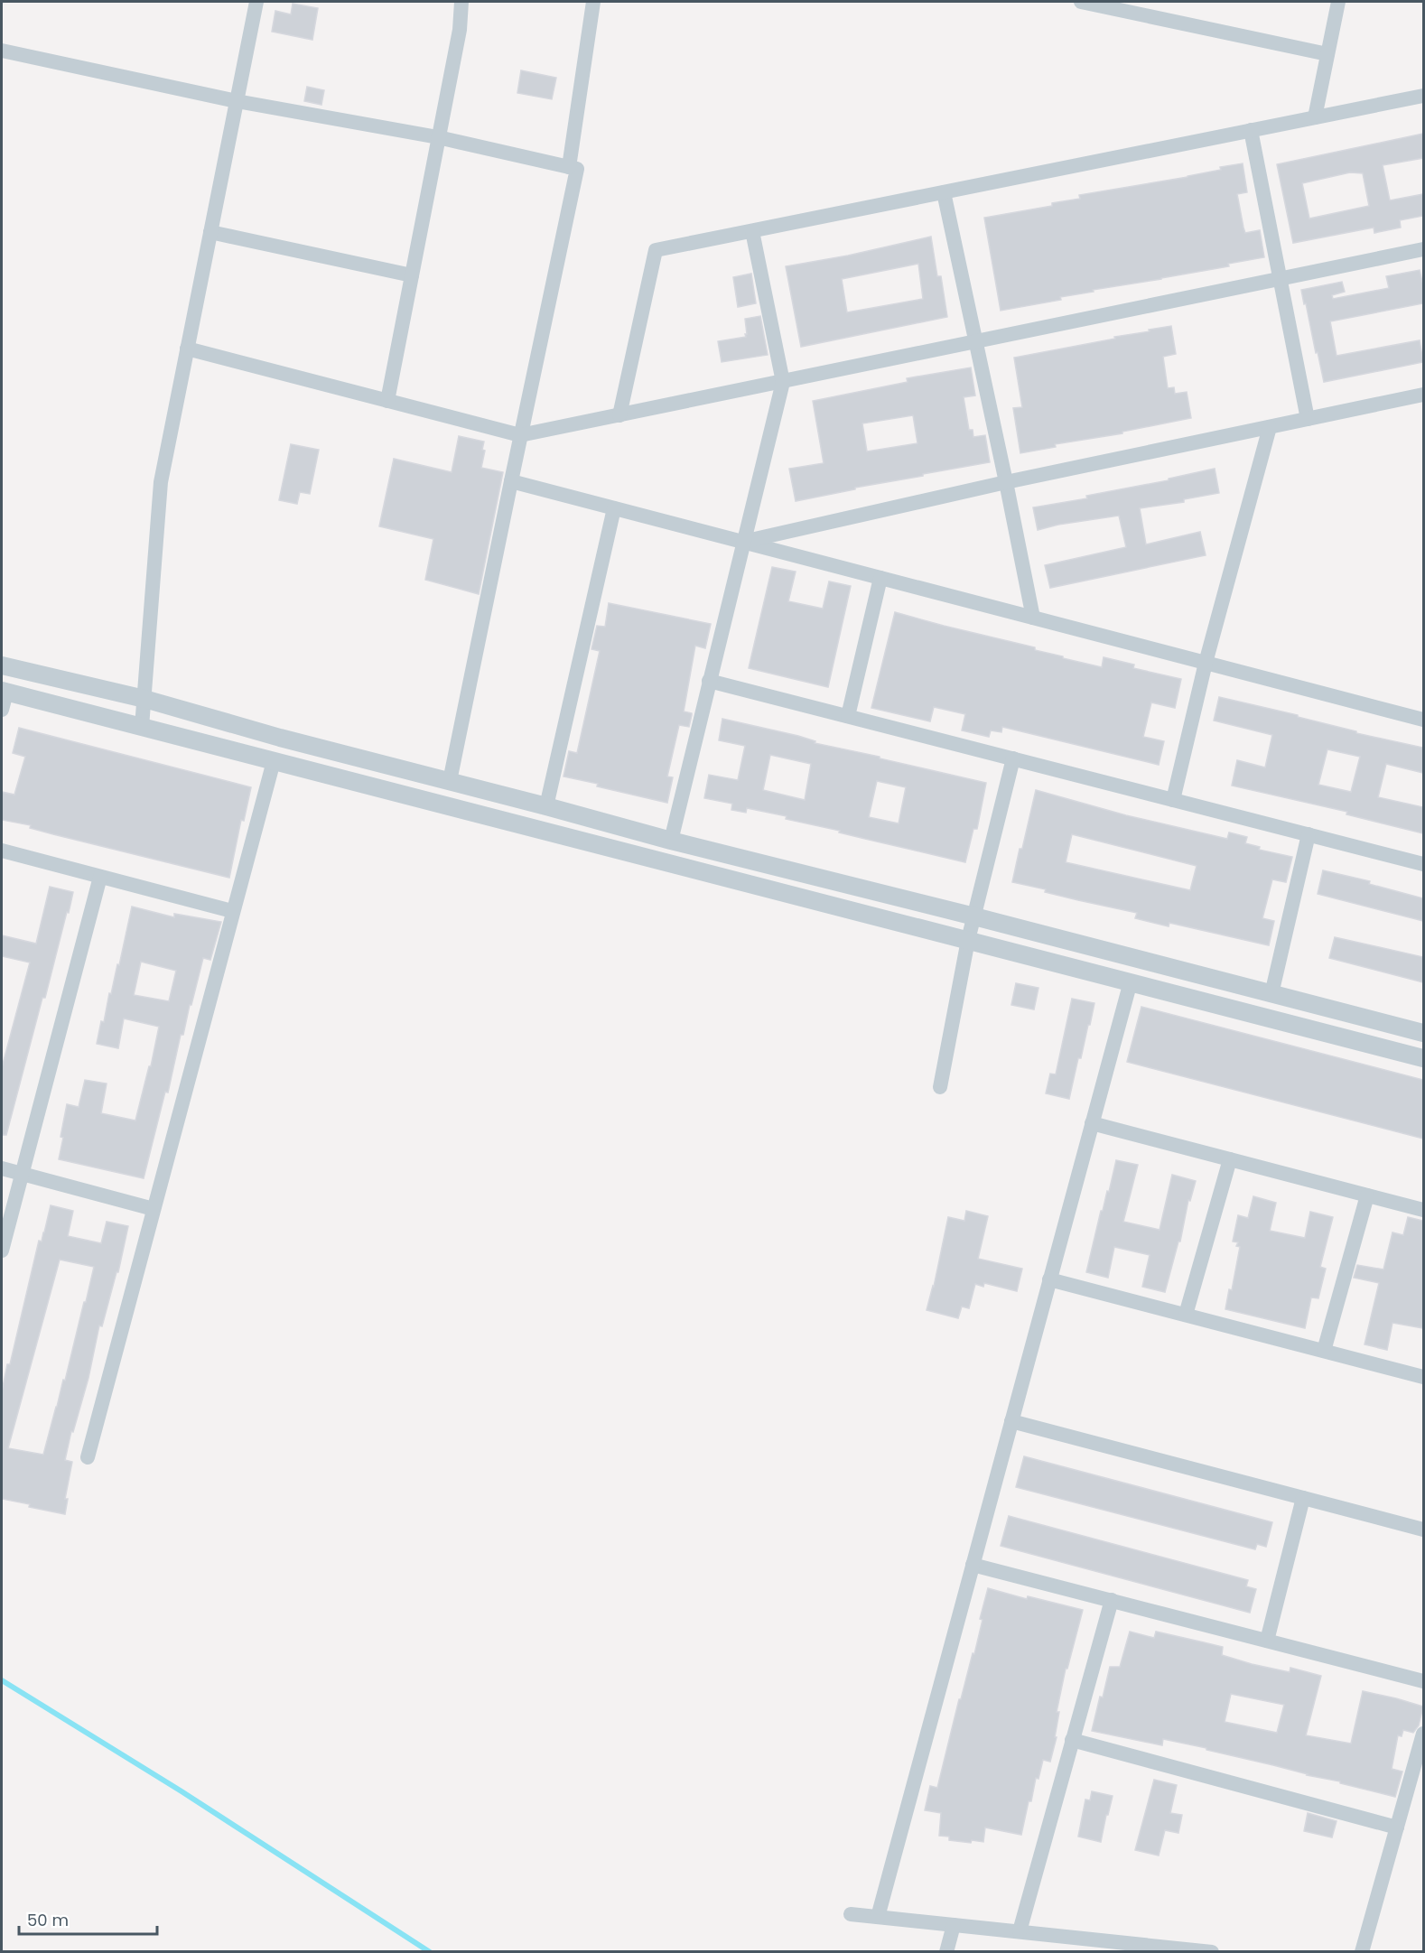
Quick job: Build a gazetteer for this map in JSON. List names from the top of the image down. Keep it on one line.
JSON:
{"scale_bar":"50 m"}
